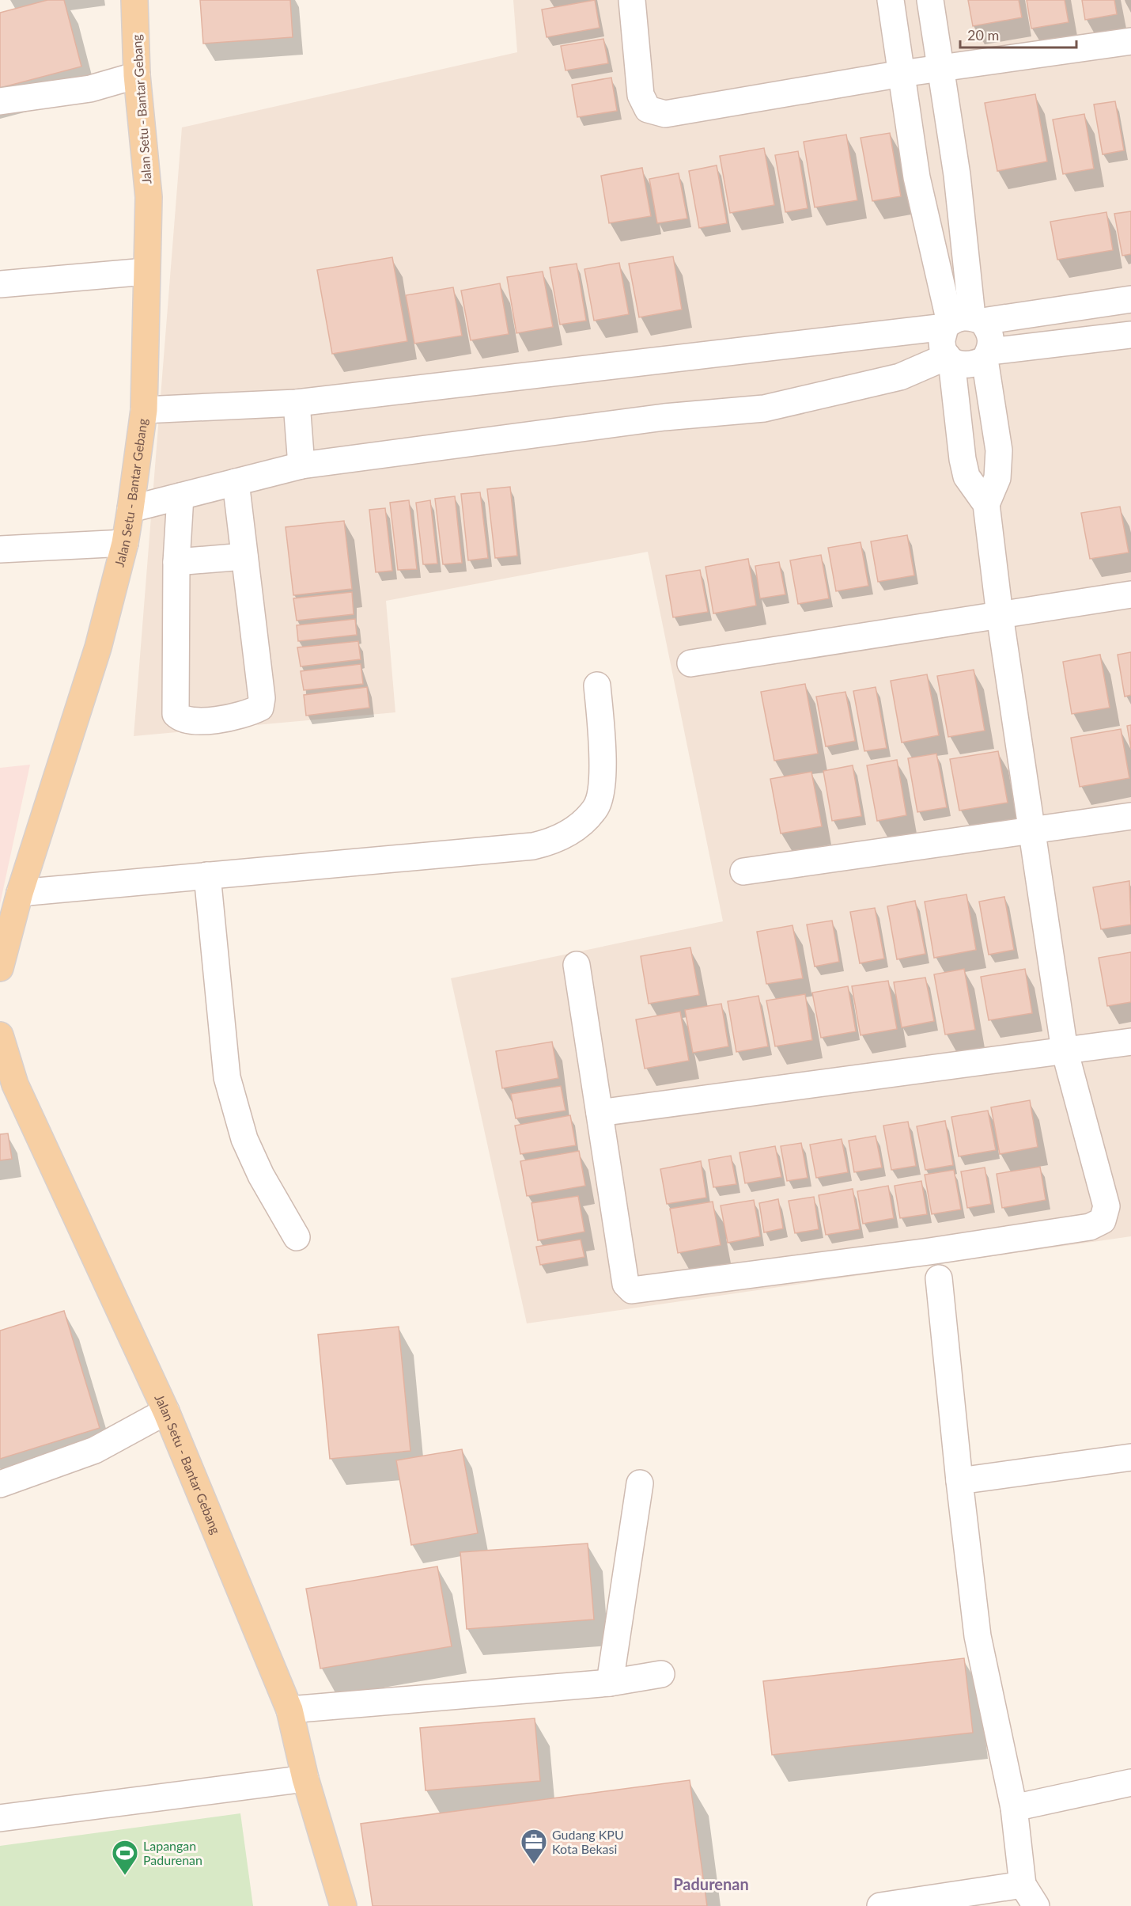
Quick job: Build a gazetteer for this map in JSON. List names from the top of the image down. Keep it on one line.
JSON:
{"streets":{"main road":["Jalan Setu - Bantar Gebang"]},"districts":["Padurenan"],"places":{"office":["Gudang KPU Kota Bekasi"],"sports":["Lapangan Padurenan"]},"scale_bar":"20 m"}
